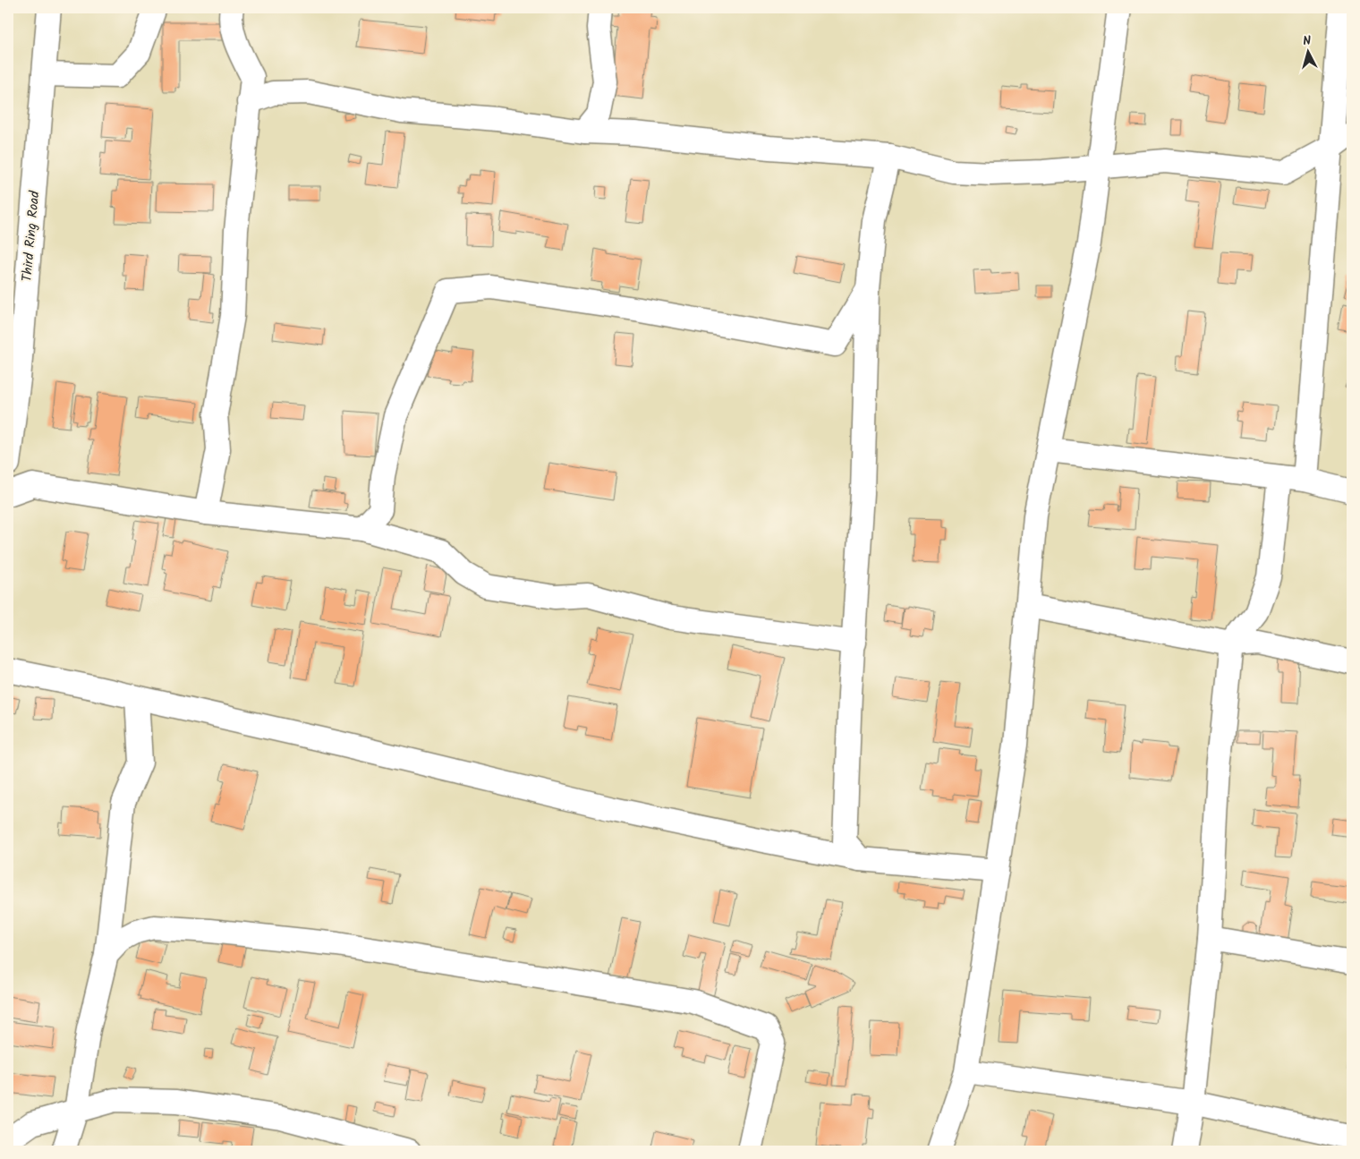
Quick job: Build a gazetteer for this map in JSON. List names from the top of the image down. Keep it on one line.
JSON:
{"streets":{"street":["Third Ring Road"]},"north":"top"}
